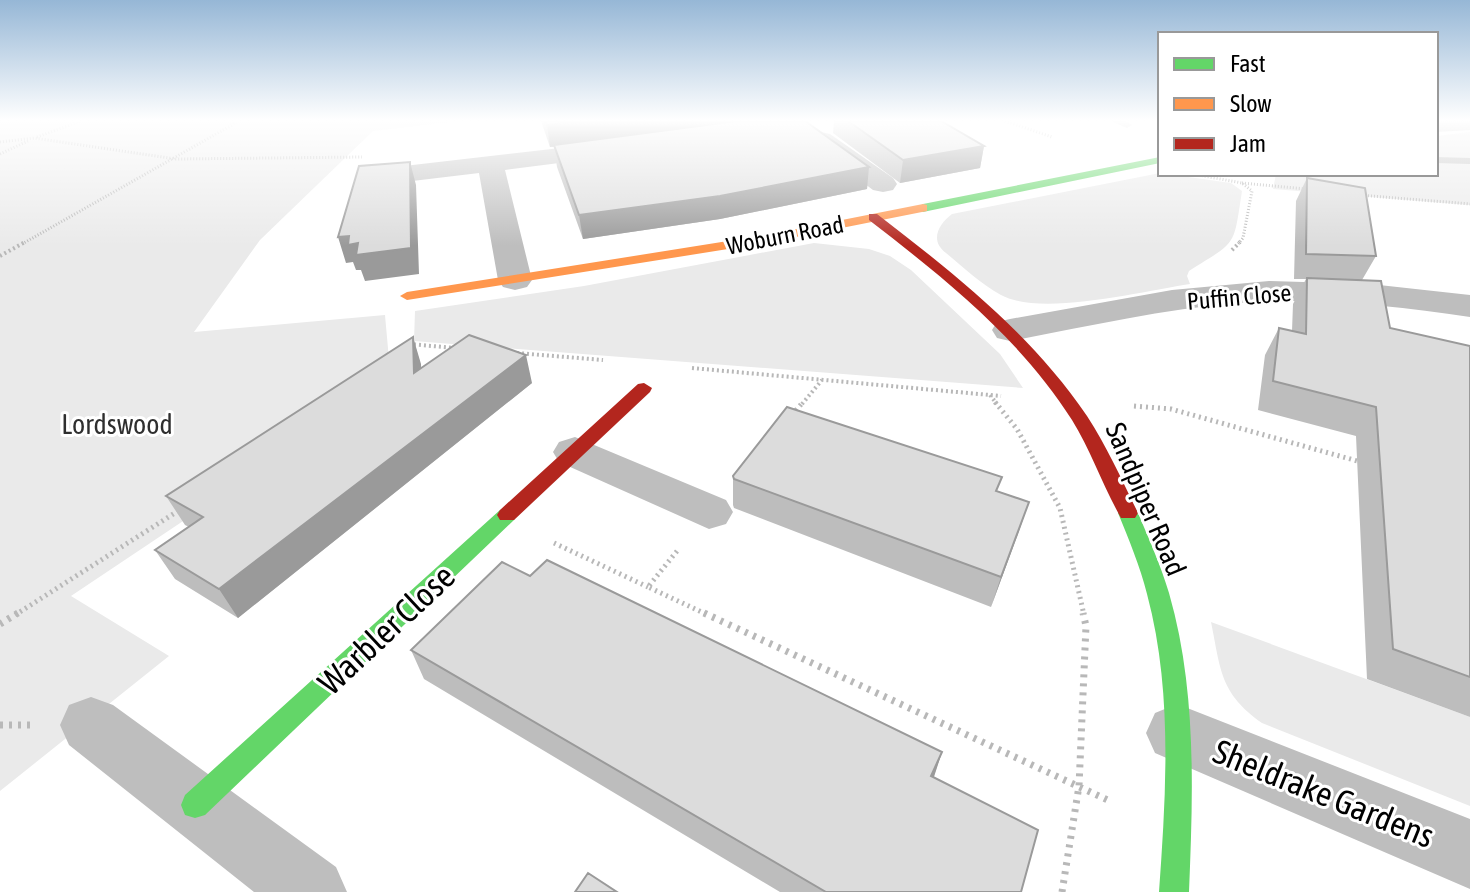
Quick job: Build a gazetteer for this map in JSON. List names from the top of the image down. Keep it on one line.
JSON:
{"streets":{"street":["Woburn Road","Puffin Close","Sandpiper Road","Warbler Close","Sheldrake Gardens"]},"crossings":[["Woburn Road","Sandpiper Road"],["Puffin Close","Sandpiper Road"],["Sandpiper Road","Sheldrake Gardens"]],"parks":["Lordswood"],"legend":["Fast","Slow","Jam"]}
